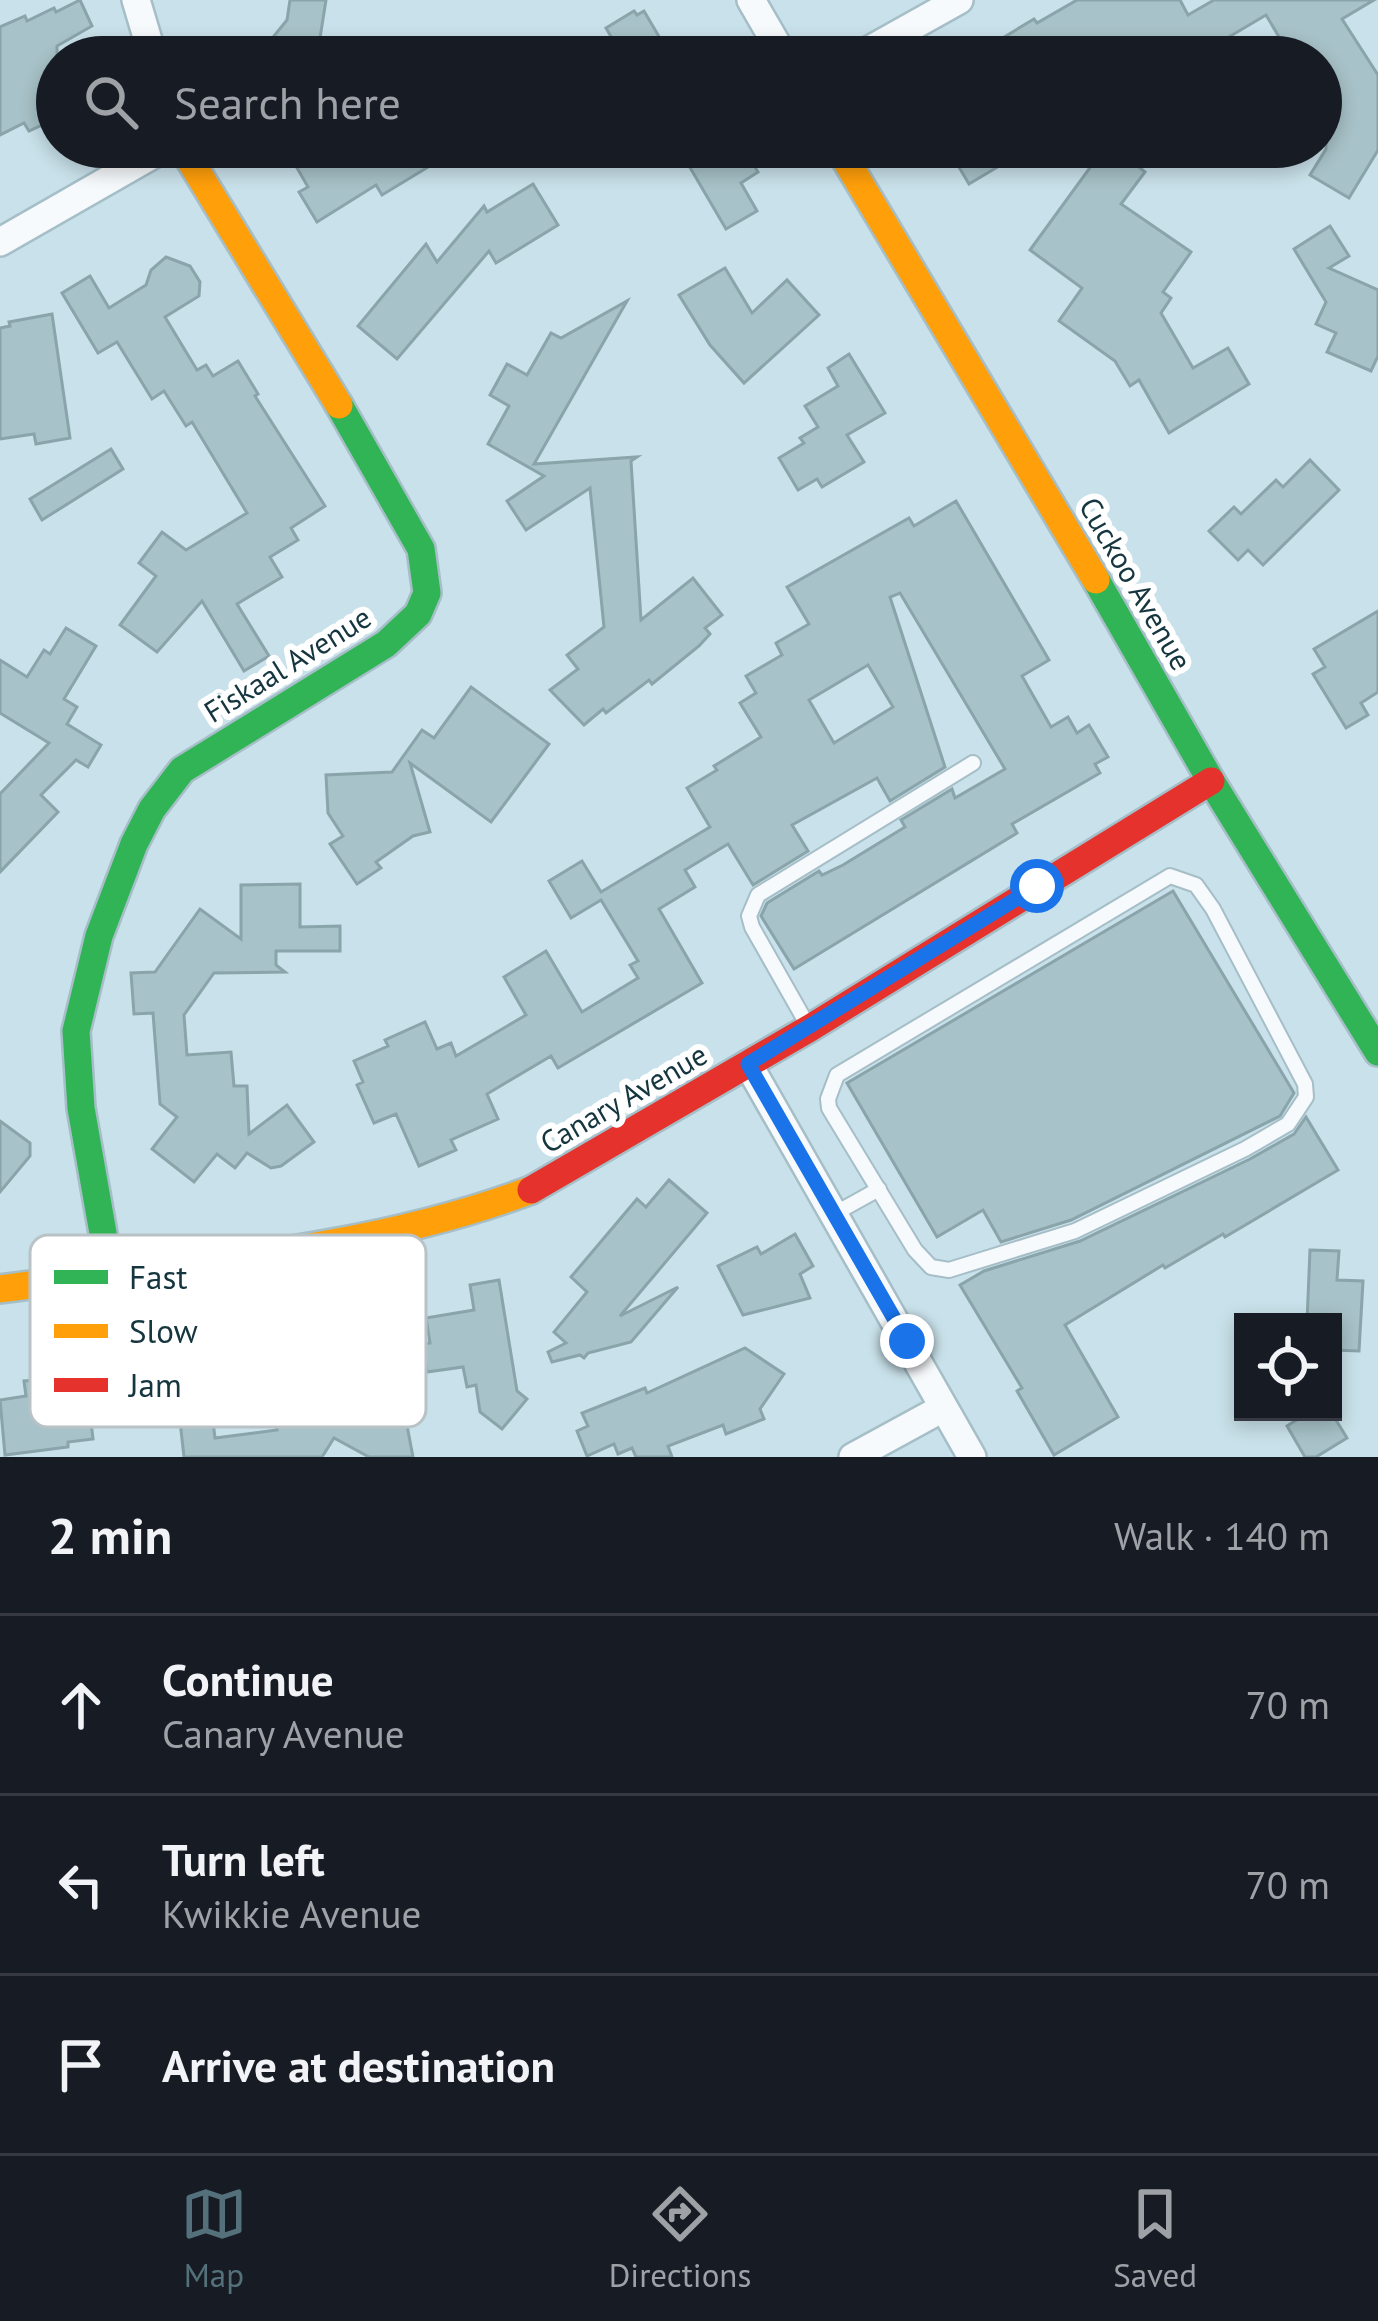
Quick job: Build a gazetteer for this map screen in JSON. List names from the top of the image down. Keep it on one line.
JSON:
{"streets":{"street":["Cuckoo Avenue","Fiskaal Avenue","Canary Avenue"]},"crossings":[["Cuckoo Avenue","Canary Avenue"]],"legend":["Fast","Slow","Jam"],"page":{"search":"Search here","heading":["2 min","Walk · 140 m"],"list":[["Continue","Canary Avenue","70 m"],["Turn left","Kwikkie Avenue","70 m"],"Arrive at destination"],"nav":["Map","Directions","Saved"]}}
